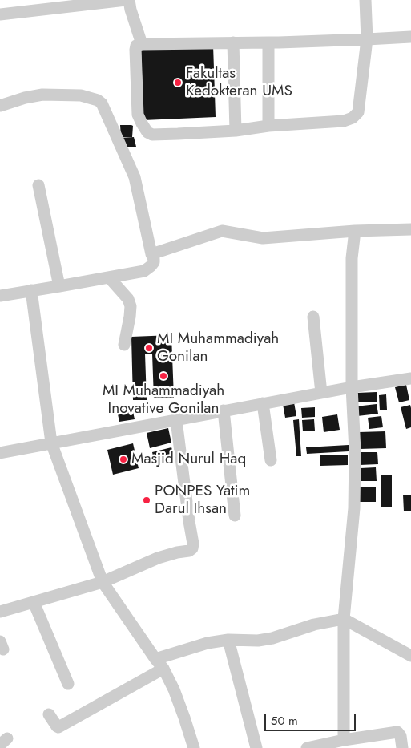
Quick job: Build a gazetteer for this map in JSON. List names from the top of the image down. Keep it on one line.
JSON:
{"places":["Fakultas Kedokteran UMS","MI Muhammadiyah Gonilan","MI Muhammadiyah Inovative Gonilan","Masjid Nurul Haq","PONPES Yatim Darul Ihsan"],"scale_bar":"50 m"}
